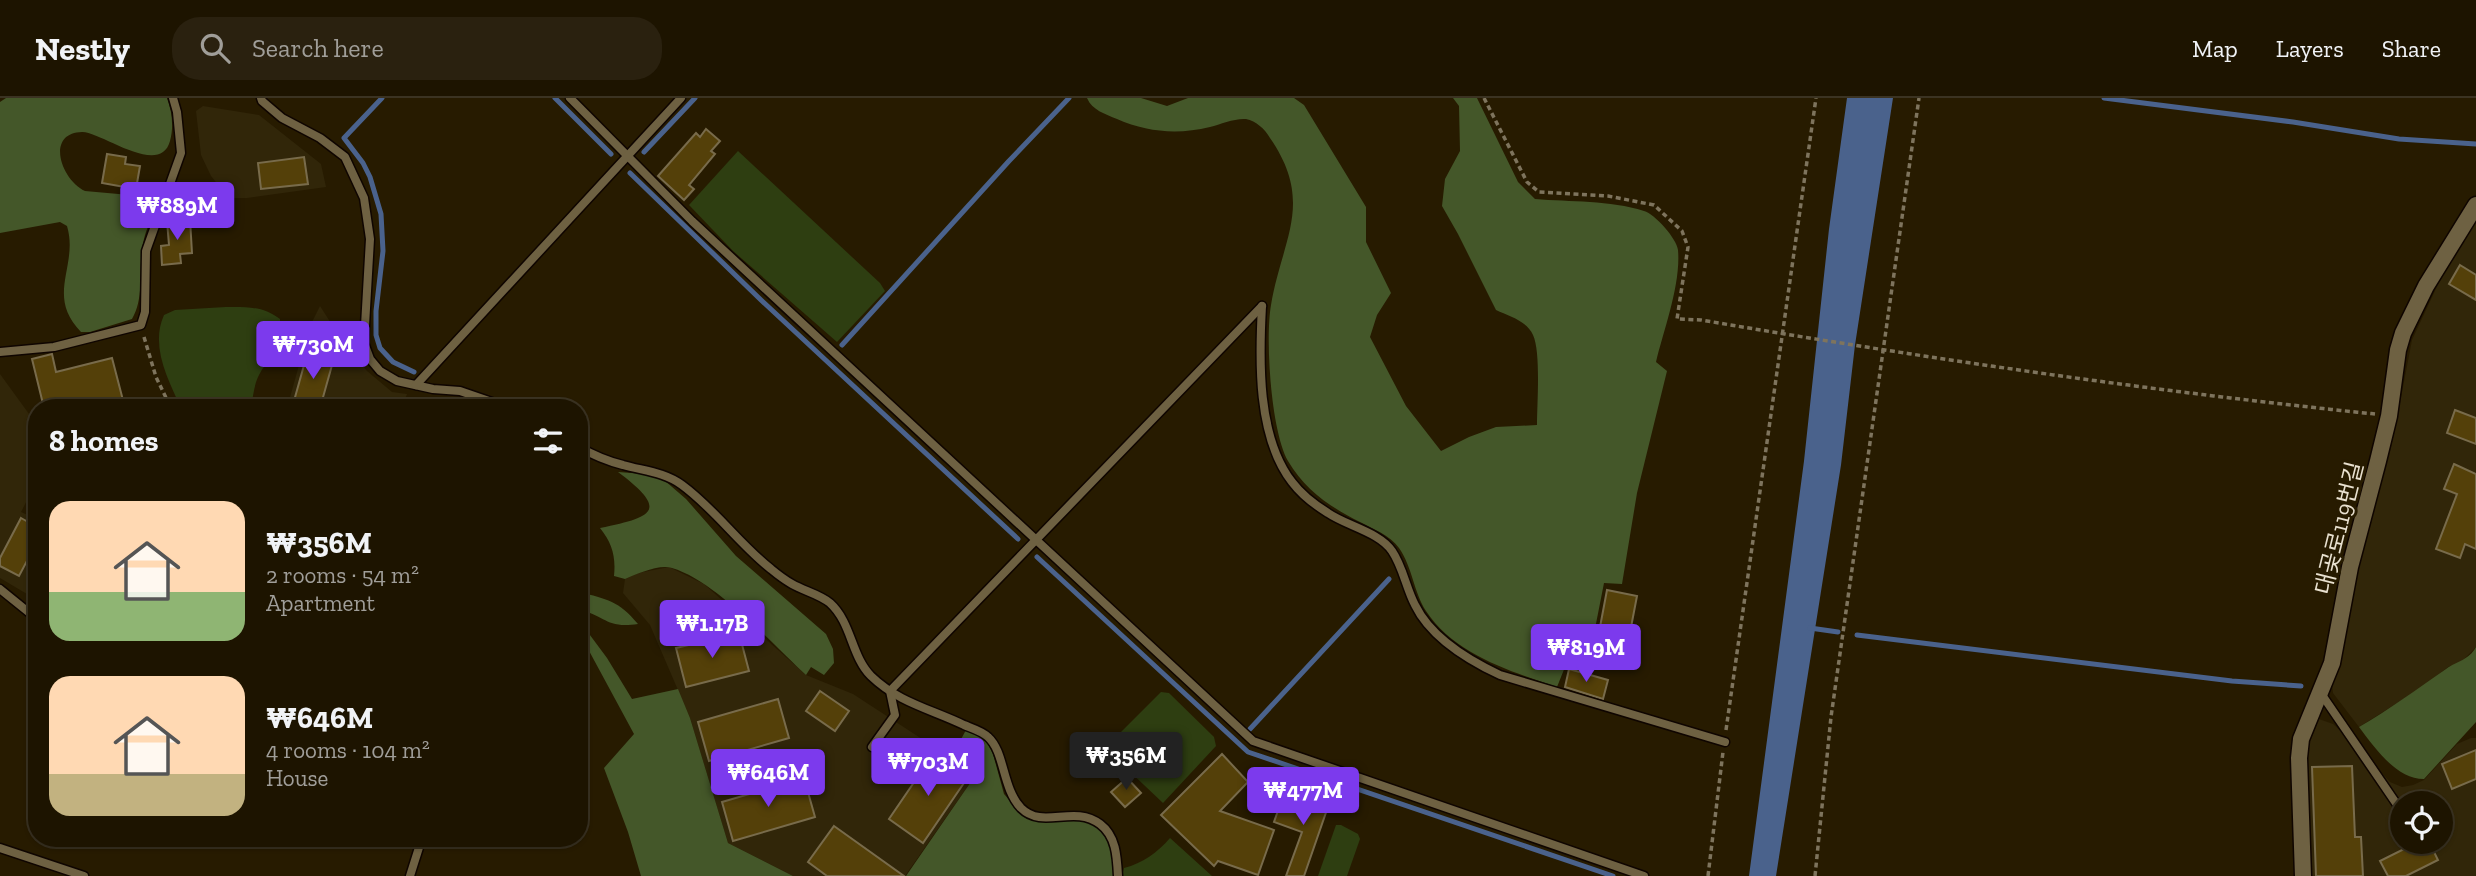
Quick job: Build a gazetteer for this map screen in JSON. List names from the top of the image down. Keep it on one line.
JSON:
{"streets":{"street":["대곶로119번길"]},"page":{"header":"Nestly","search":"Search here","nav":["Map","Layers","Share"],"price":["₩889M","₩730M","₩1.17B","₩819M","₩356M","₩703M","₩646M","₩477M"],"heading":"8 homes","list":[{"name":"₩356M","note":"2 rooms · 54 m² · Apartment"},{"name":"₩646M","note":"4 rooms · 104 m² · House"}]}}
